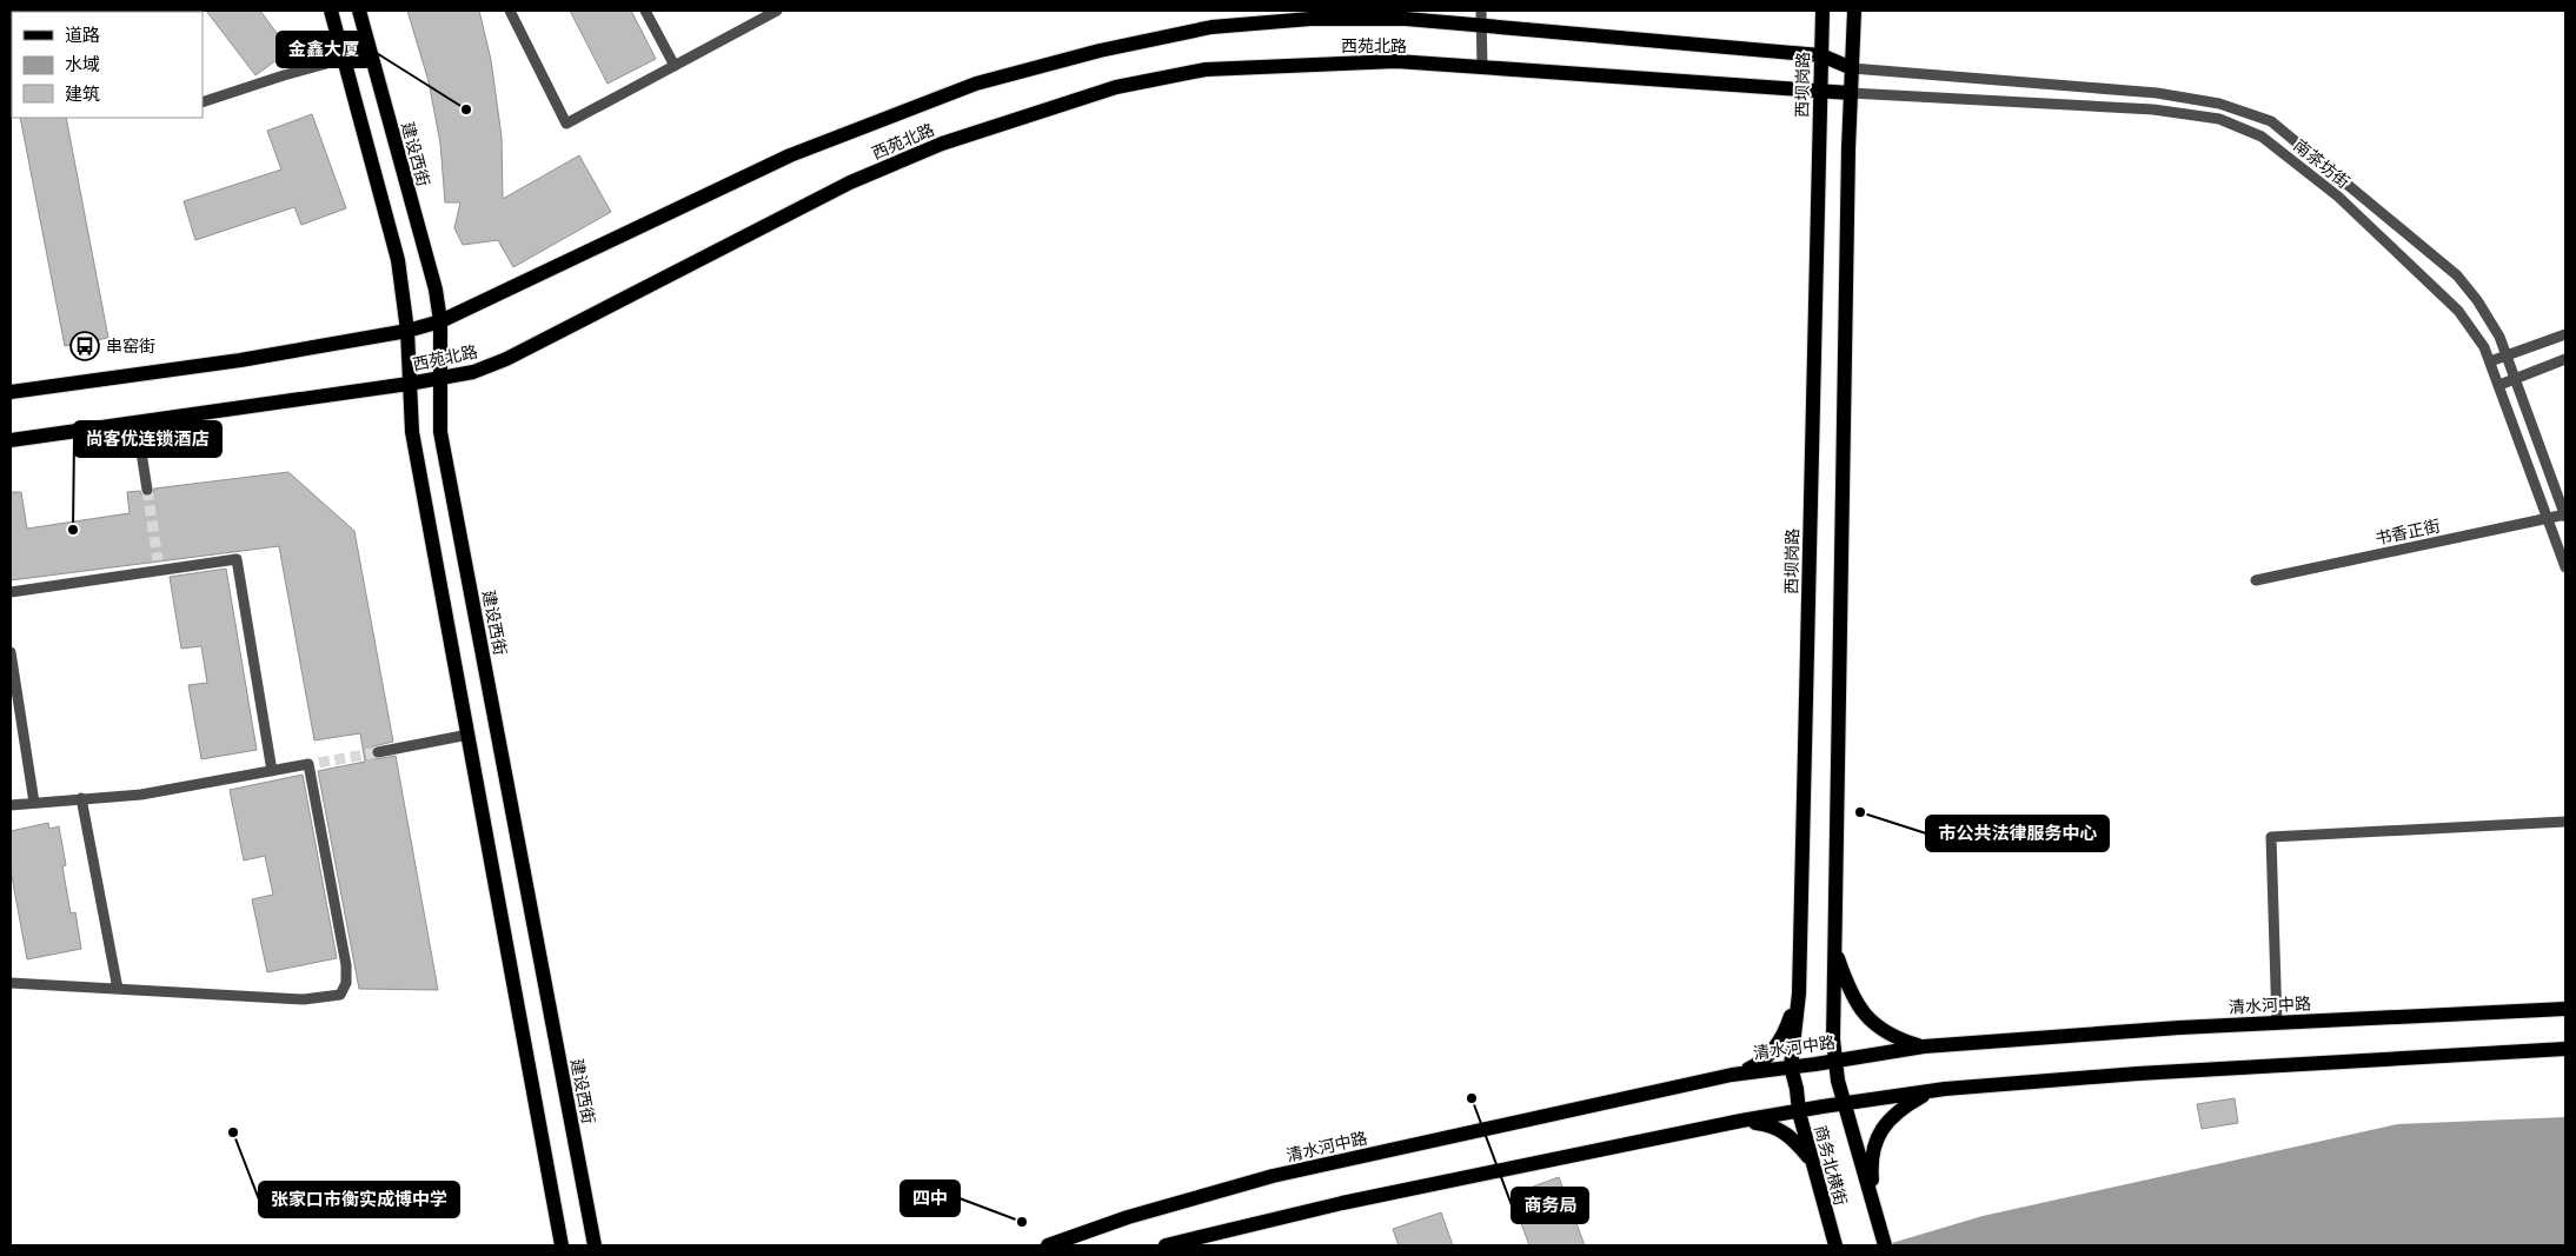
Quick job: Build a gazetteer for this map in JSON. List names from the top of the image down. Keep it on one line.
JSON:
{"streets":{"main road":["西苑北路","西坝岗路","建设西街","清水河中路","商务北横街"],"street":["南茶坊街","书香正街"]},"crossings":[["西苑北路","西坝岗路"],["西苑北路","建设西街"],["西苑北路","南茶坊街"],["西坝岗路","清水河中路"],["西坝岗路","商务北横街"],["南茶坊街","书香正街"]],"places":{"other":["金鑫大厦","尚客优连锁酒店","市公共法律服务中心","商务局","张家口市衡实成博中学","四中"],"bus stop":["串窑街"]},"legend":["道路","水域","建筑"]}
